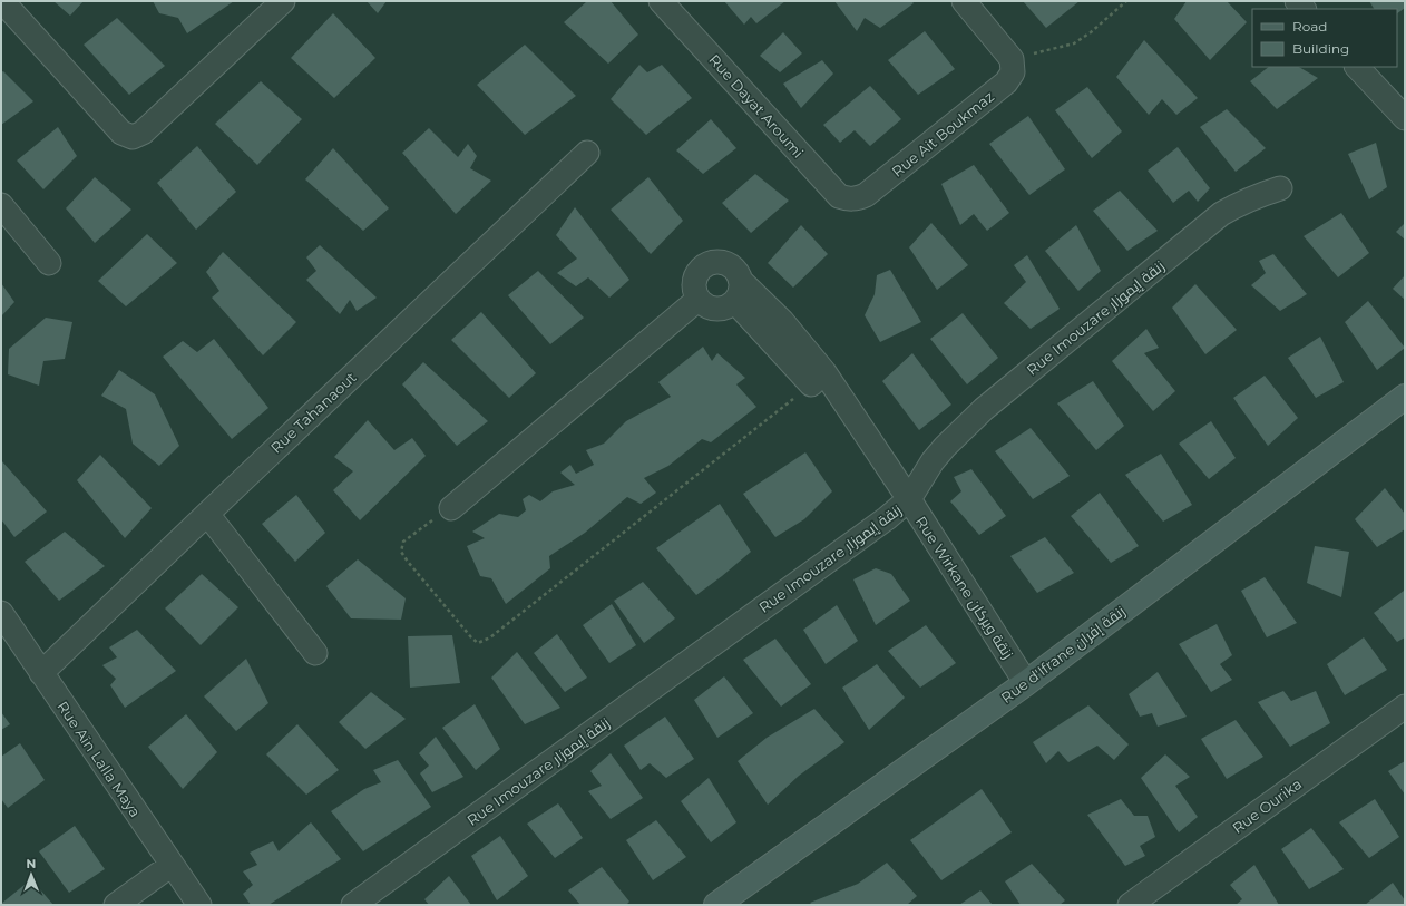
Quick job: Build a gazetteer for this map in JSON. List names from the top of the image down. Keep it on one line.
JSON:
{"streets":{"street":["Rue Dayat Aroumi","Rue Ait Boukmaz","Rue Imouzare زنقة إيموزار","Rue Tahanaout","Rue Wirkane زنقة ويركان","Rue d'Ifrane زنقة إفران","Rue Aïn Lalla Maya","Rue Ourika"]},"crossings":[["Rue Dayat Aroumi","Rue Ait Boukmaz"],["Rue Imouzare زنقة إيموزار","Rue Wirkane زنقة ويركان"],["Rue Tahanaout","Rue Aïn Lalla Maya"],["Rue Wirkane زنقة ويركان","Rue d'Ifrane زنقة إفران"]],"legend":["Road","Building"],"north":"top"}
